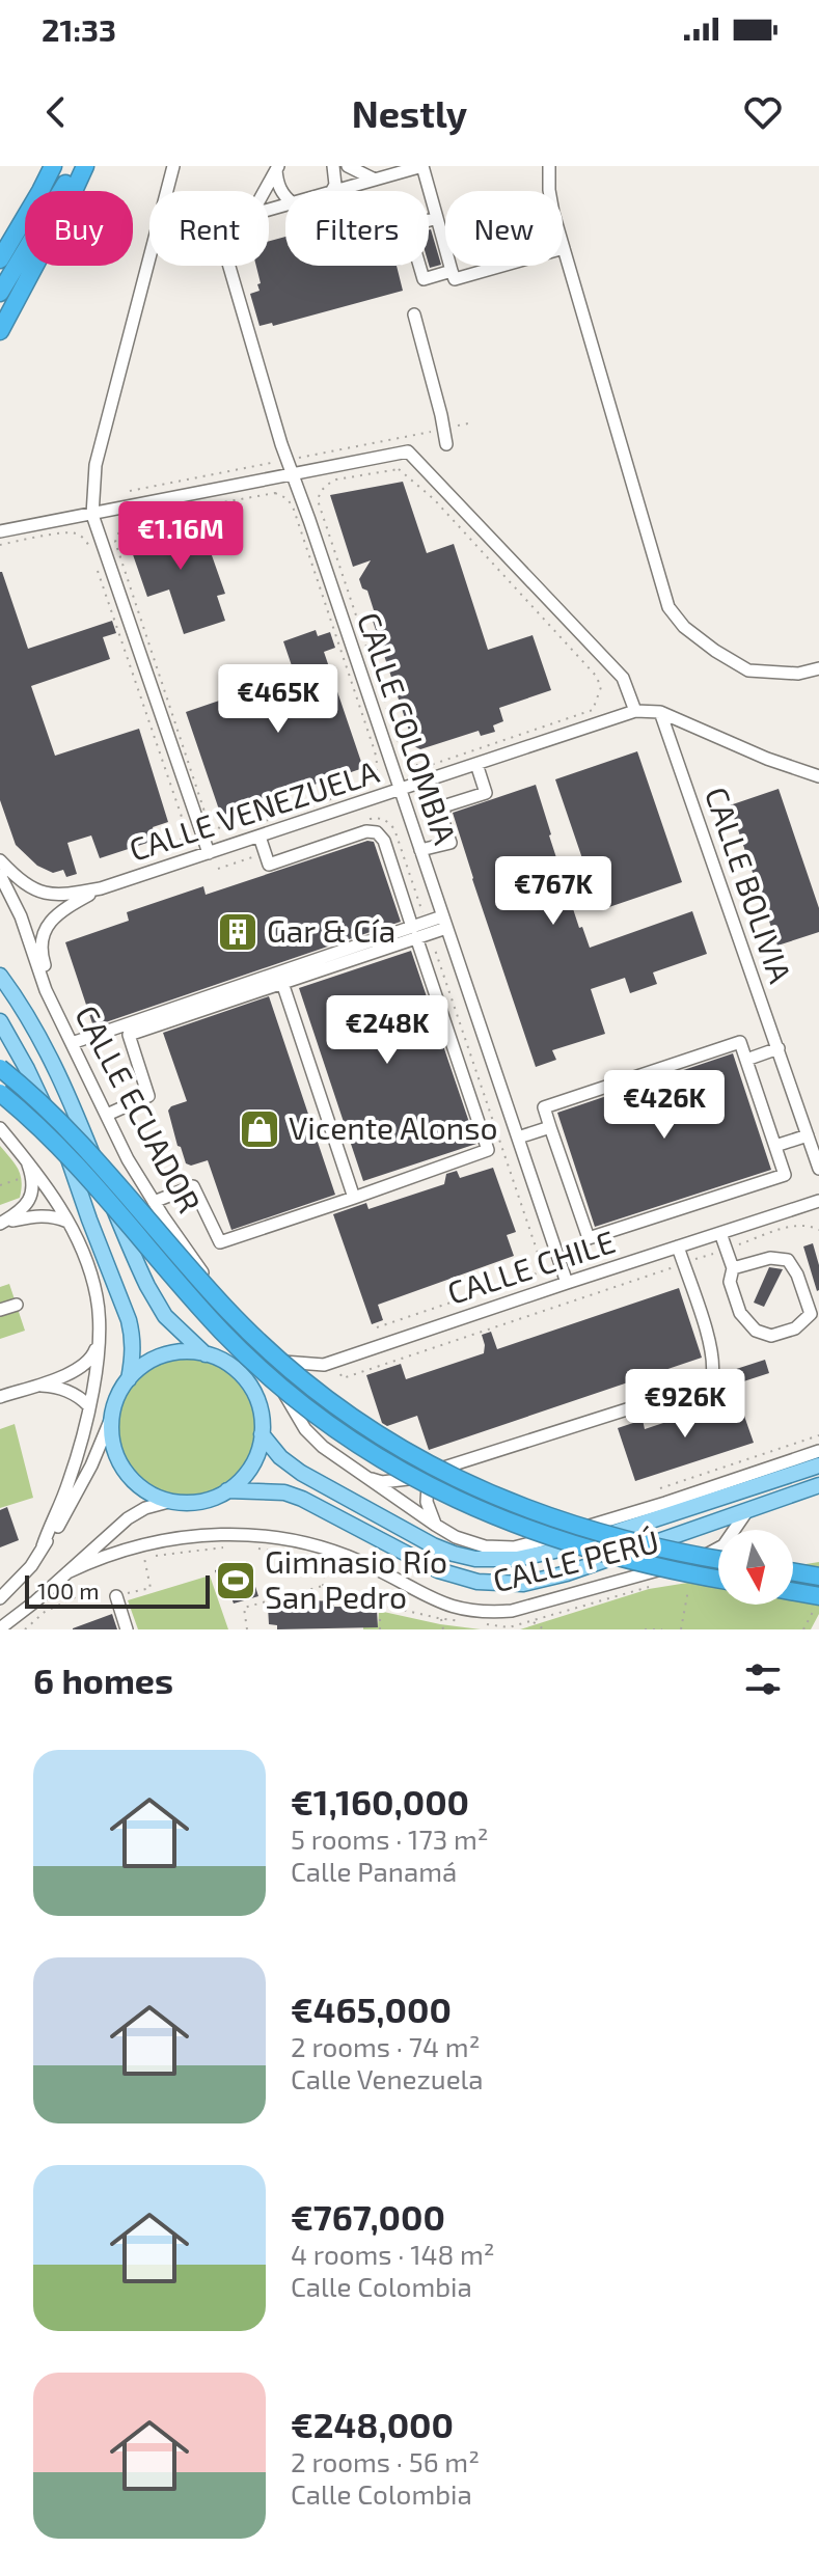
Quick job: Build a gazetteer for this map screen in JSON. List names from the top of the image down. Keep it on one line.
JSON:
{"streets":{"main road":["CALLE PERÚ"],"street":["CALLE COLOMBIA","CALLE VENEZUELA","CALLE BOLIVIA","CALLE ECUADOR","CALLE CHILE"]},"crossings":[["CALLE COLOMBIA","CALLE VENEZUELA"],["CALLE COLOMBIA","CALLE CHILE"],["CALLE VENEZUELA","CALLE BOLIVIA"],["CALLE ECUADOR","CALLE CHILE"],["CALLE ECUADOR","CALLE PERÚ"],["CALLE CHILE","CALLE PERÚ"]],"places":{"building":["Gar & Cía"],"shop":["Vicente Alonso"],"sports":["Gimnasio Río San Pedro"]},"scale_bar":"100 m","north":"bottom","page":{"status":"21:33","header":"Nestly","chip":["Buy","Rent","Filters","New"],"price":["€1.16M","€465K","€767K","€248K","€426K","€926K"],"scale":"100 m","heading":"6 homes","list":[{"name":"€1,160,000","note":"5 rooms · 173 m² · Calle Panamá"},{"name":"€465,000","note":"2 rooms · 74 m² · Calle Venezuela"},{"name":"€767,000","note":"4 rooms · 148 m² · Calle Colombia"},{"name":"€248,000","note":"2 rooms · 56 m² · Calle Colombia"}]}}
